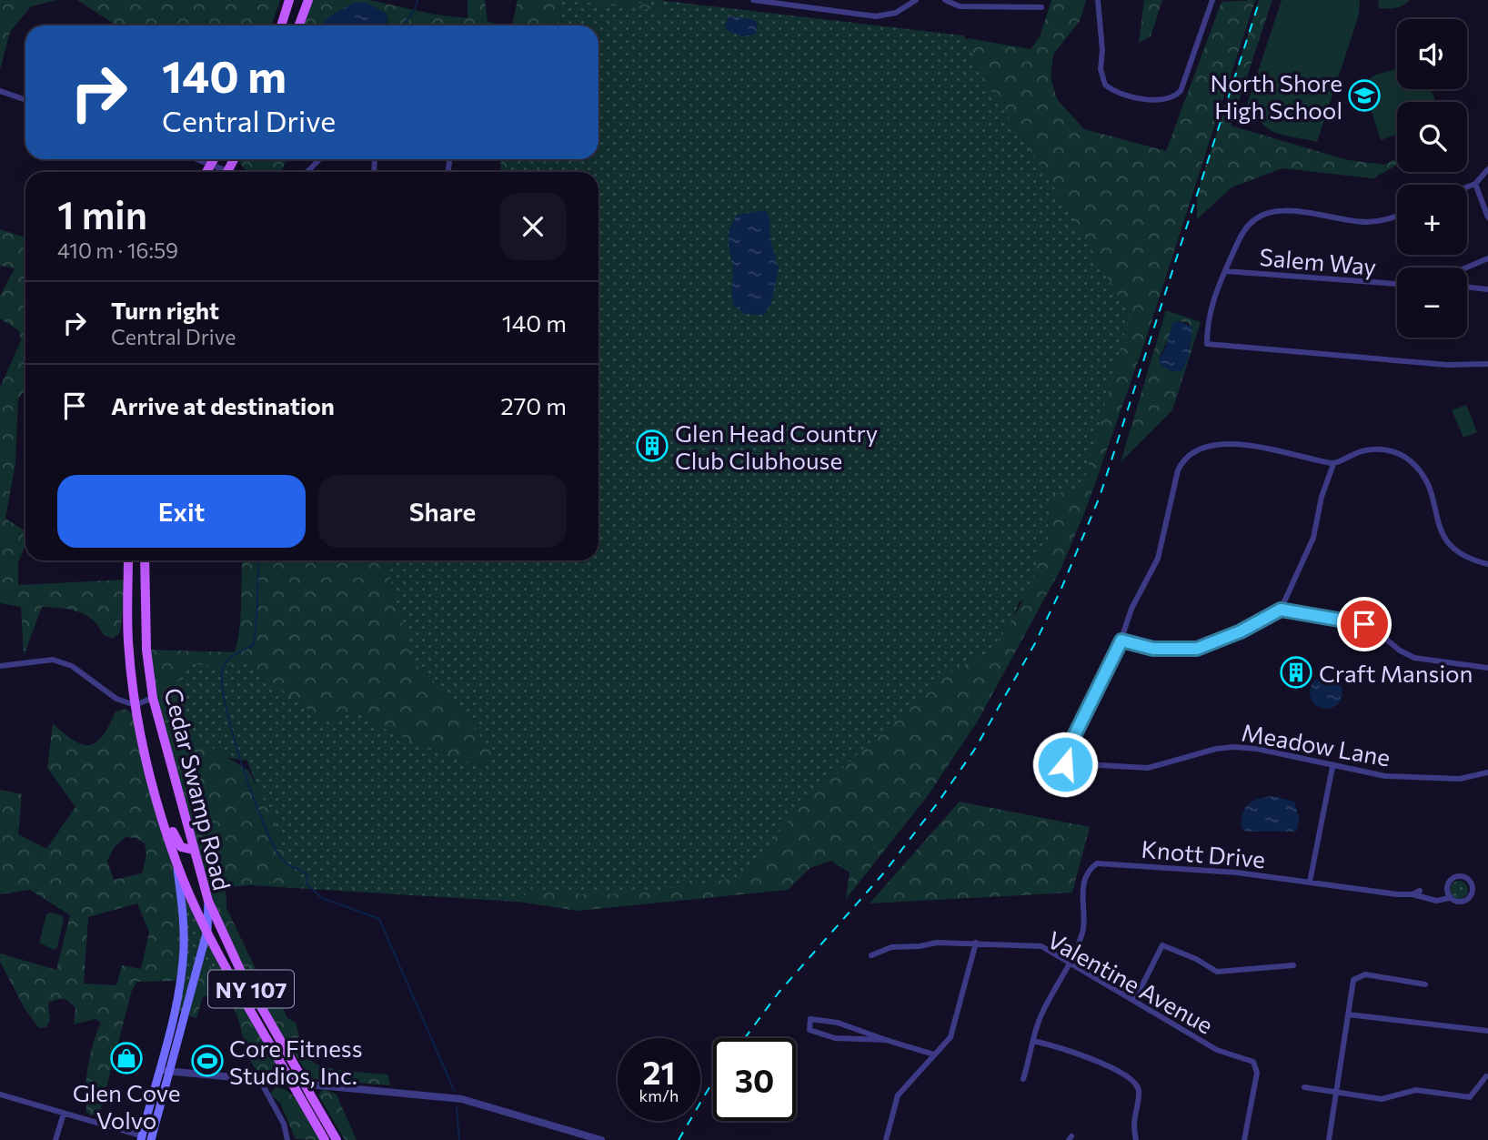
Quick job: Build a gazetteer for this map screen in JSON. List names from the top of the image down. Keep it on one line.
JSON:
{"streets":{"main road":["Cedar Swamp Road","NY 107"],"street":["Salem Way","Meadow Lane","Knott Drive","Valentine Avenue"]},"crossings":[["Cedar Swamp Road","NY 107"],["Knott Drive","Valentine Avenue"]],"places":{"school or university":["North Shore High School"],"building":["Glen Head Country Club Clubhouse","Craft Mansion"],"shop":["Glen Cove Volvo"],"sports":["Core Fitness Studios, Inc."]},"page":{"map_buttons":["+","−"],"turn":["140 m","Central Drive"],"heading":["1 min","410 m · 16:59"],"list":[{"name":"Turn right","note":"Central Drive","value":"140 m"},{"name":"Arrive at destination","value":"270 m"}],"buttons":["Exit","Share"],"speed":"21 km/h","limit":"30"}}
